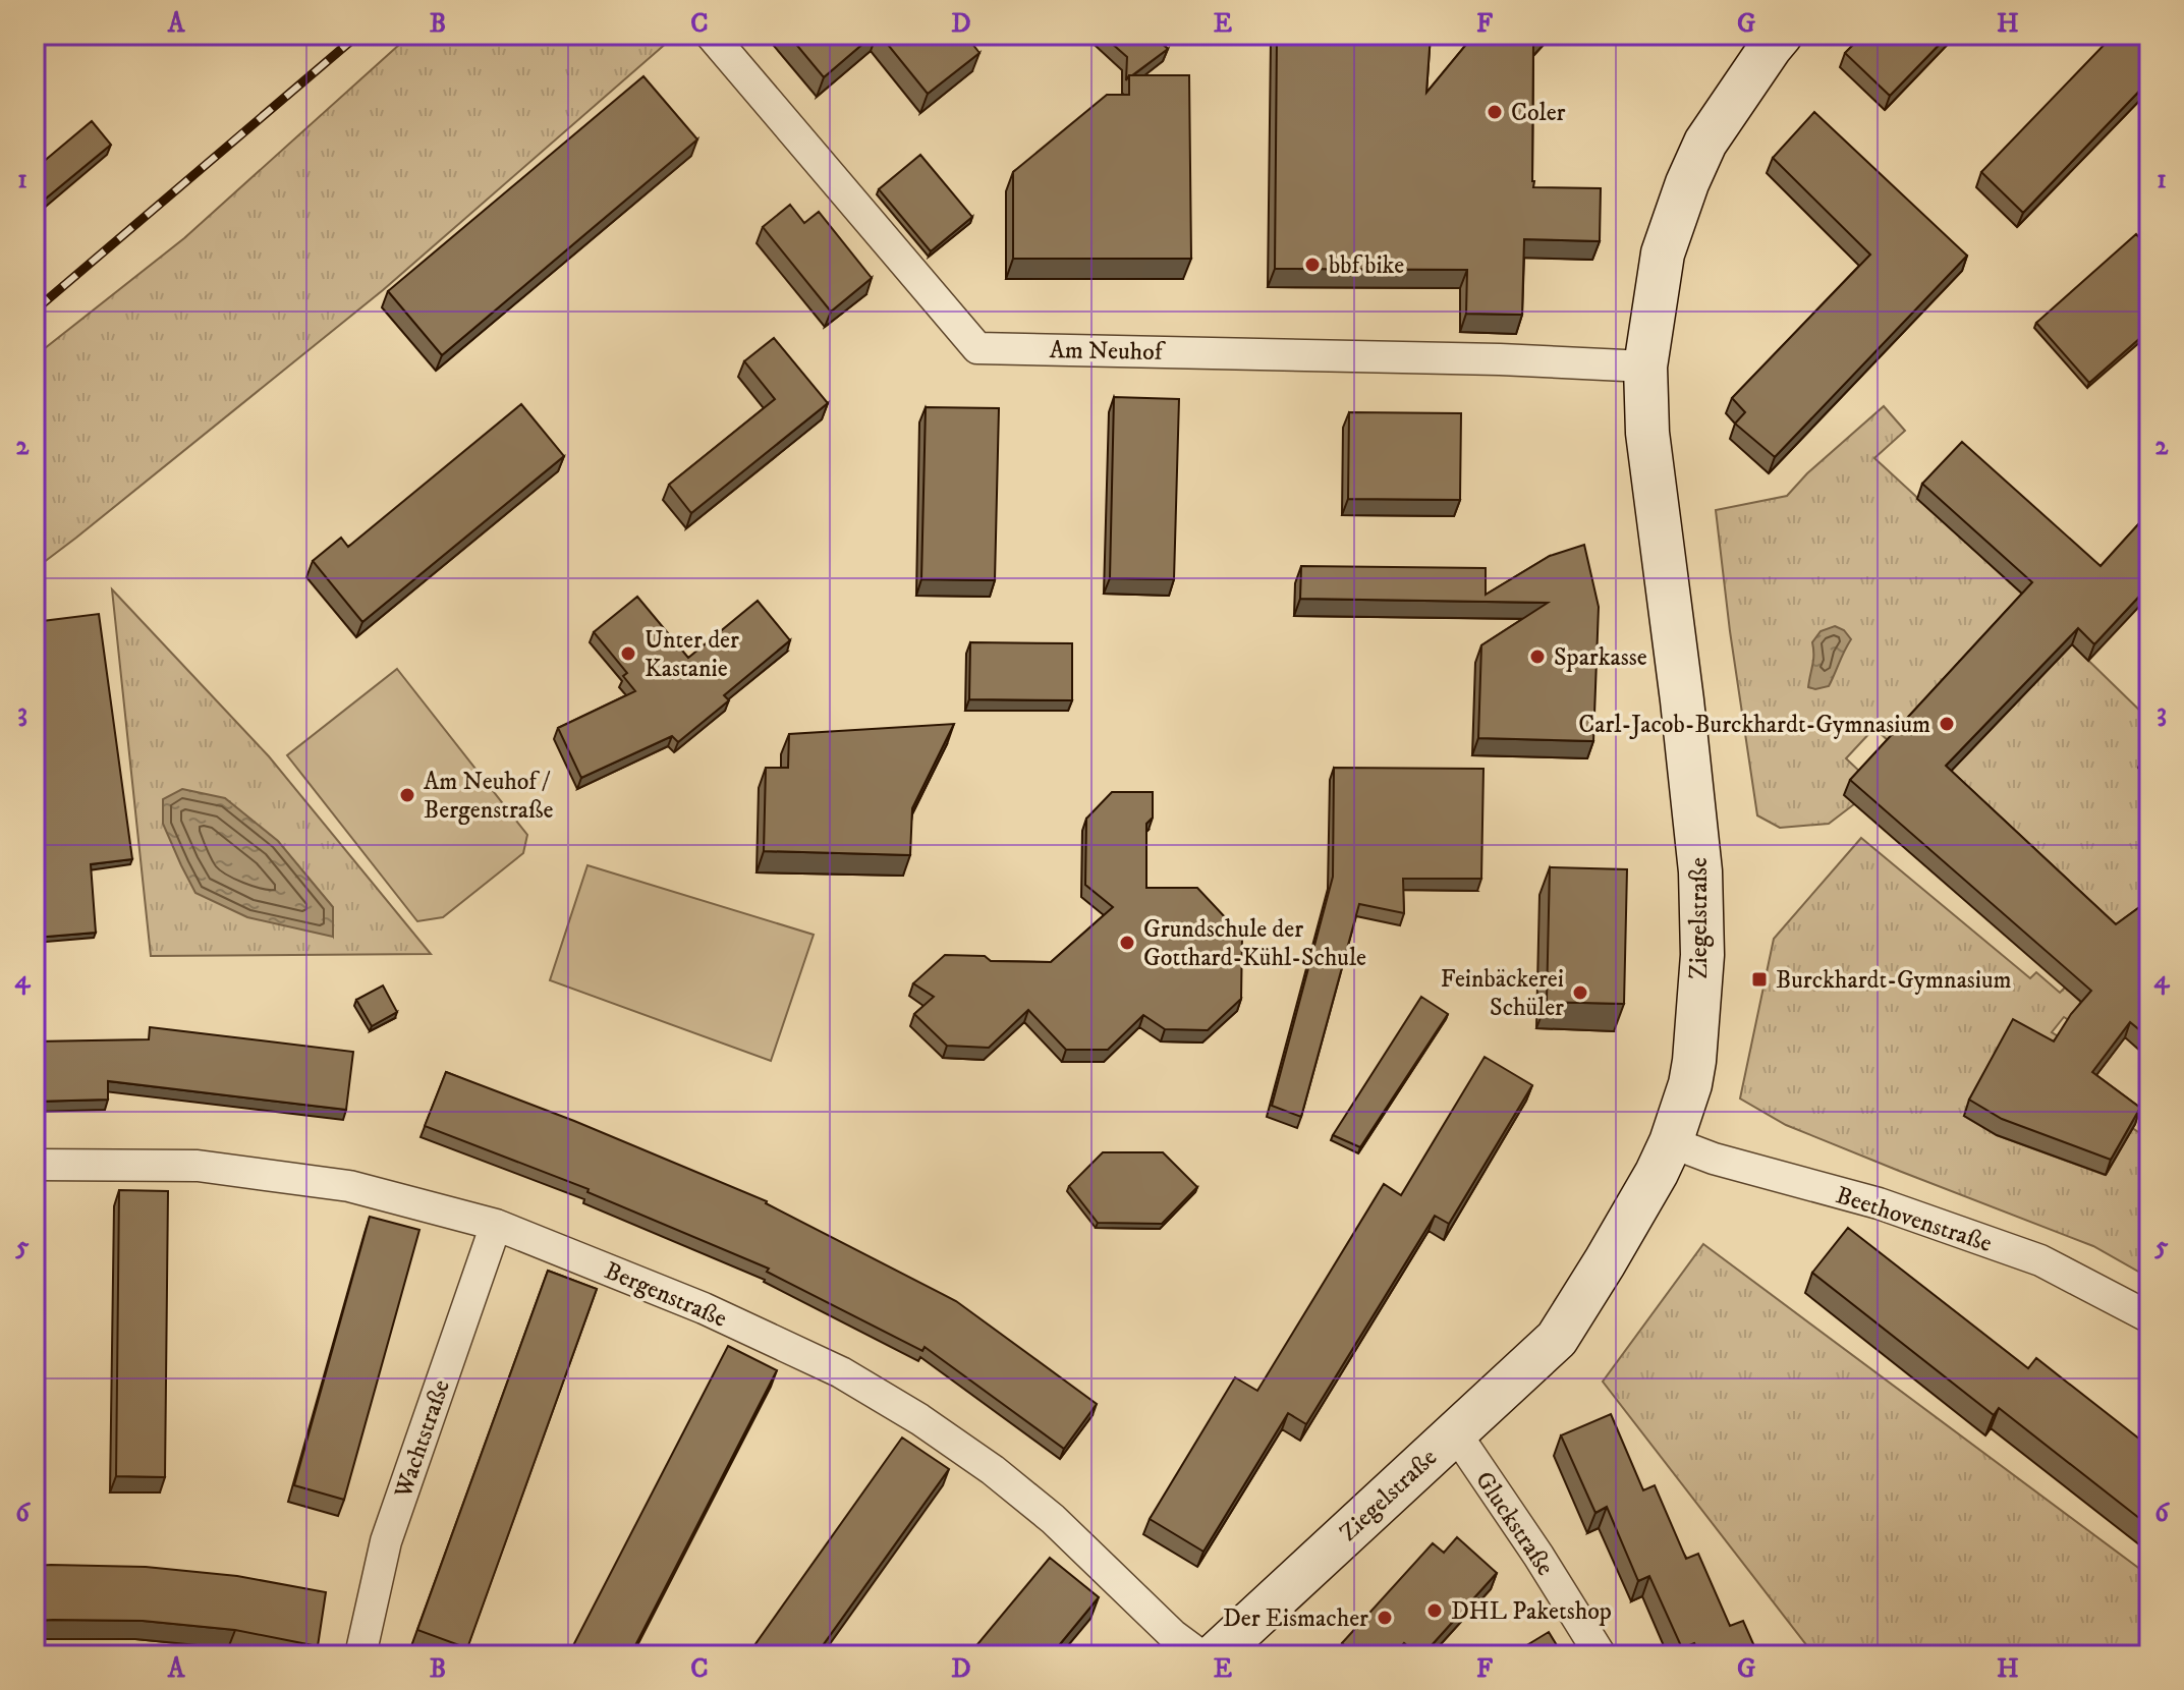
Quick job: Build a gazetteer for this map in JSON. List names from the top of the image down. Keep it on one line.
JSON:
{"streets":{"main road":["Ziegelstraße"],"street":["Am Neuhof","Beethovenstraße","Bergenstraße","Wachtstraße","Gluckstraße"]},"crossings":[["Am Neuhof","Ziegelstraße"],["Ziegelstraße","Beethovenstraße"],["Ziegelstraße","Gluckstraße"],["Bergenstraße","Wachtstraße"]],"places":{"other":["Coler","bbf bike","Unter der Kastanie","Sparkasse","Carl-Jacob-Burckhardt-Gymnasium","Am Neuhof / Bergenstraße","Grundschule der Gotthard-Kühl-Schule","Feinbäckerei Schüler","DHL Paketshop","Der Eismacher"],"transit":["Burckhardt-Gymnasium"]},"grid":{"columns":["A","B","C","D","E","F","G","H"],"rows":["1","2","3","4","5","6"]}}
